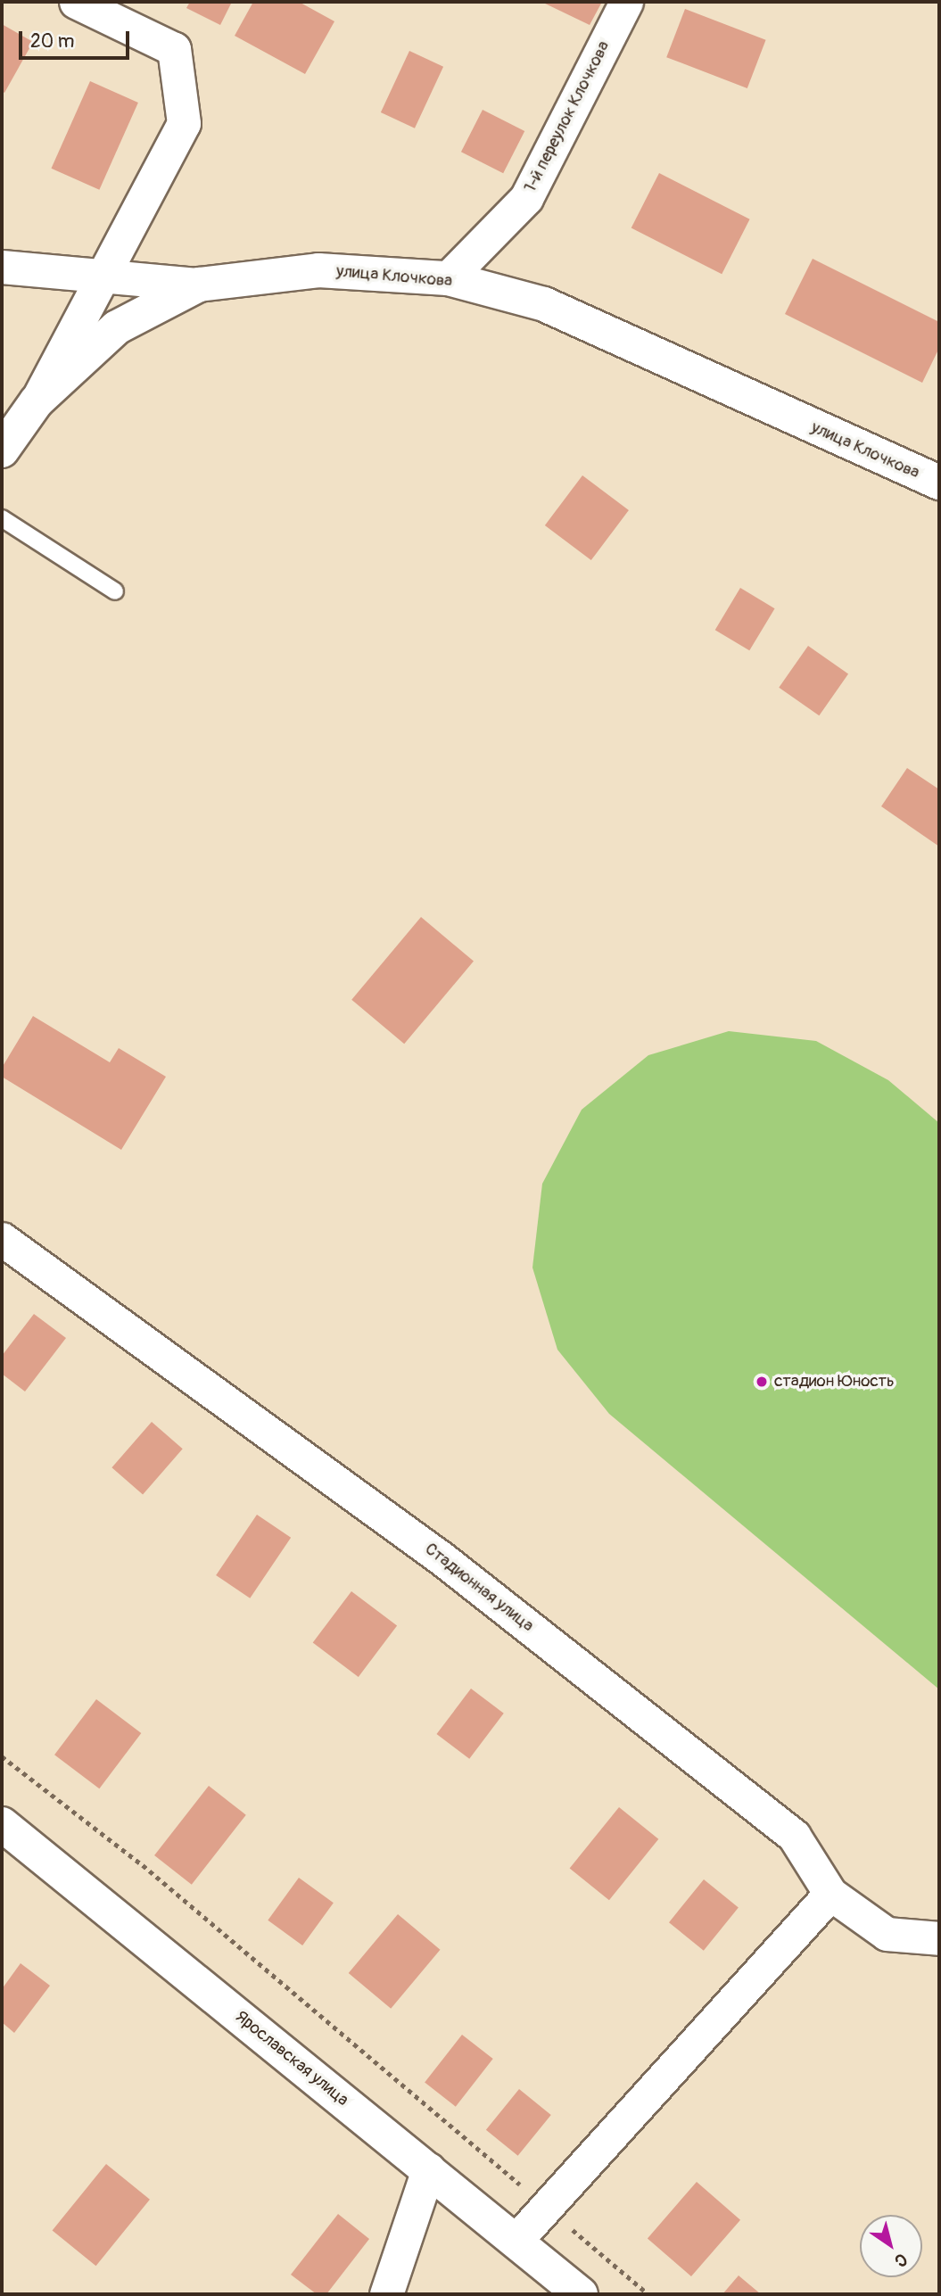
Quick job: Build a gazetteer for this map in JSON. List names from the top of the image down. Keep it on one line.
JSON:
{"streets":{"street":["1-й переулок Клочкова","улица Клочкова","Стадионная улица","Ярославская улица"]},"crossings":[["1-й переулок Клочкова","улица Клочкова"]],"places":["стадион Юность"],"scale_bar":"20 m","north":"bottom right"}
